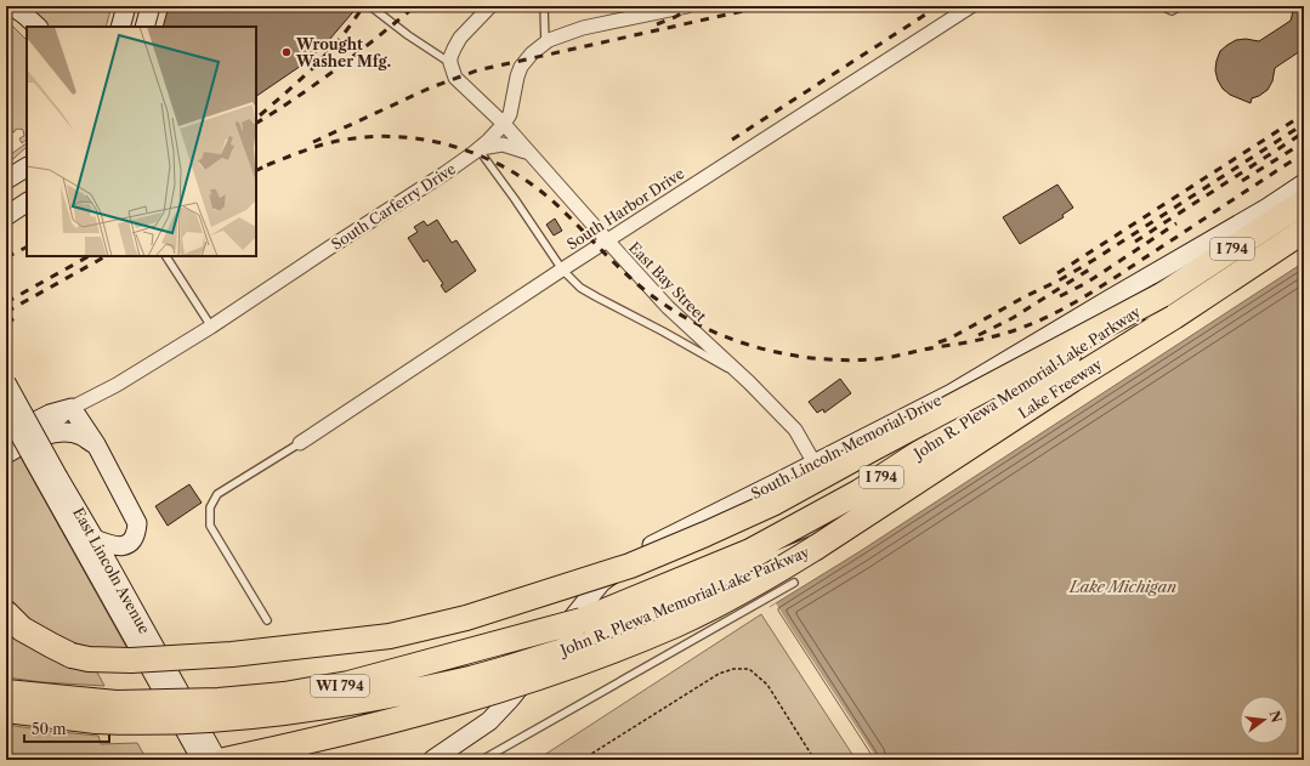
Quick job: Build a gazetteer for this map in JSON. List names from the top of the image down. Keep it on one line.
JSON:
{"streets":{"highway":["I 794","John R. Plewa Memorial Lake Parkway","Lake Freeway","WI 794"],"main road":["South Carferry Drive","South Lincoln Memorial Drive","East Lincoln Avenue"],"street":["South Harbor Drive","East Bay Street"]},"crossings":[["South Carferry Drive","East Bay Street"],["South Harbor Drive","East Bay Street"],["I 794","John R. Plewa Memorial Lake Parkway"],["East Bay Street","South Lincoln Memorial Drive"],["John R. Plewa Memorial Lake Parkway","Lake Freeway"]],"water":["Lake Michigan"],"places":["Wrought Washer Mfg."],"scale_bar":"50 m","north":"right"}
